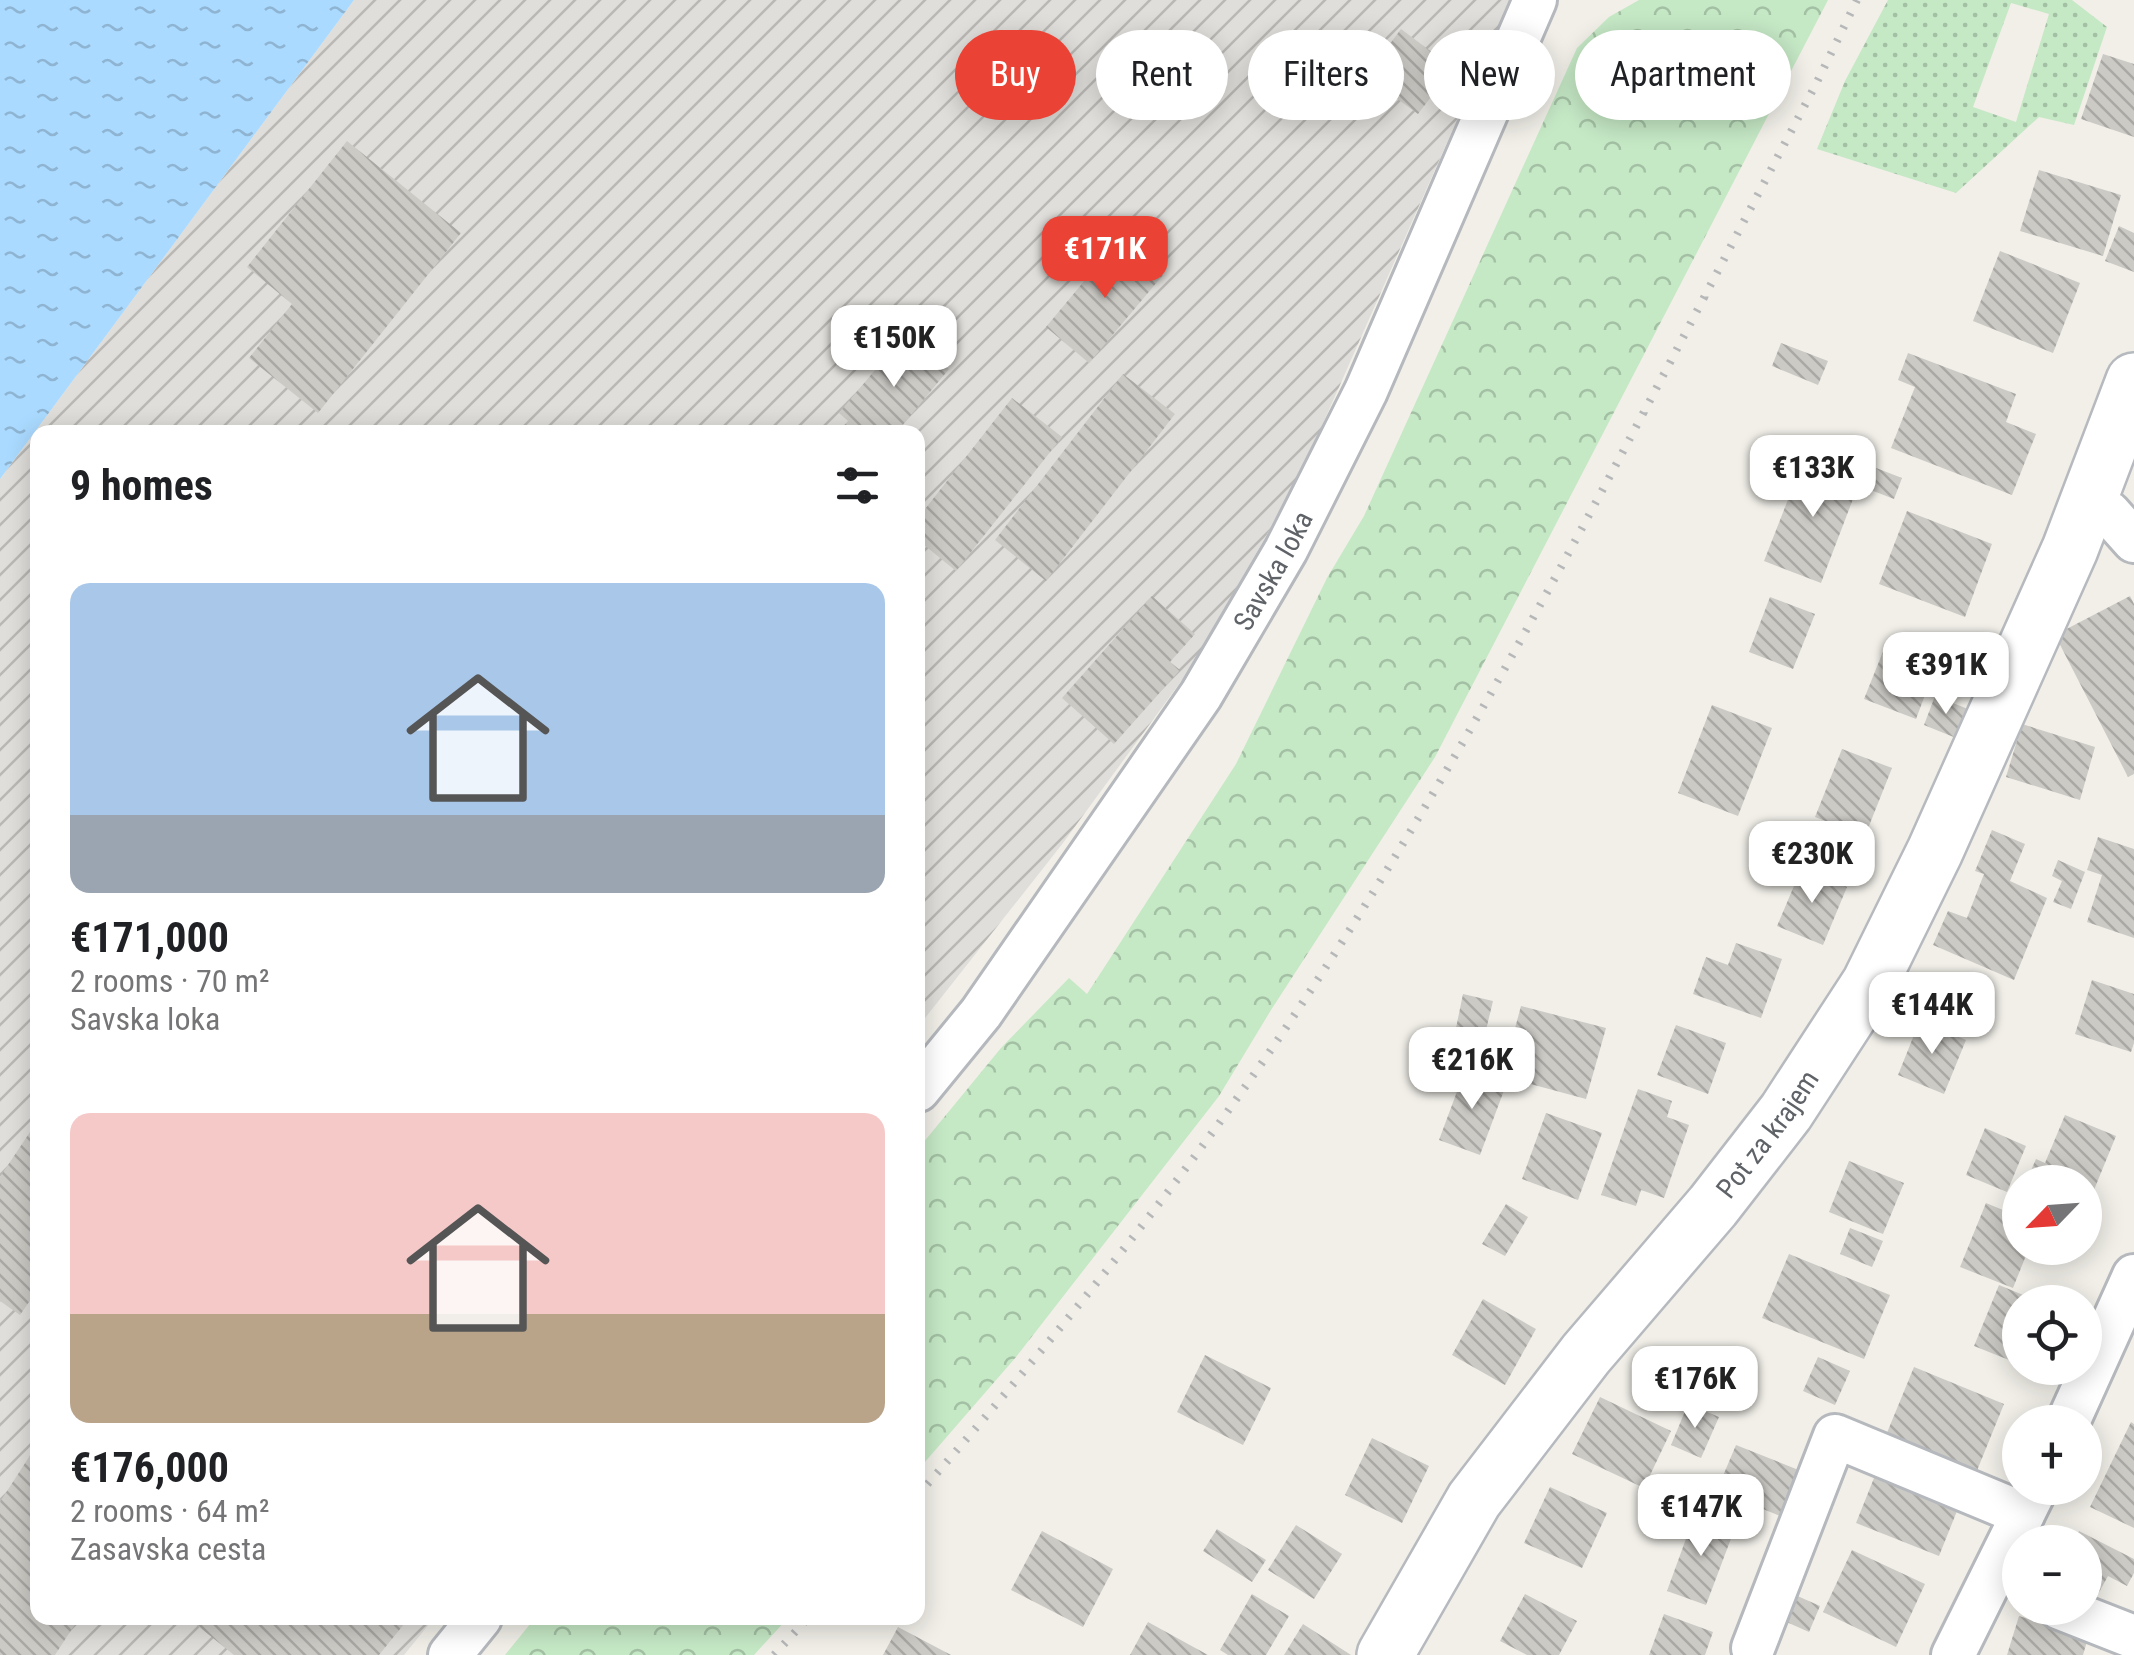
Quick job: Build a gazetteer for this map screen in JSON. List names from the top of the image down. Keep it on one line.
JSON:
{"streets":{"street":["Savska loka","Pot za krajem"]},"north":"bottom left","page":{"chip":["Buy","Rent","Filters","New","Apartment"],"price":["€171K","€150K","€133K","€391K","€230K","€144K","€216K","€176K","€147K"],"heading":"9 homes","list":[{"name":"€171,000","note":"2 rooms · 70 m² · Savska loka"},{"name":"€176,000","note":"2 rooms · 64 m² · Zasavska cesta"}],"map_buttons":["+","−"]}}
